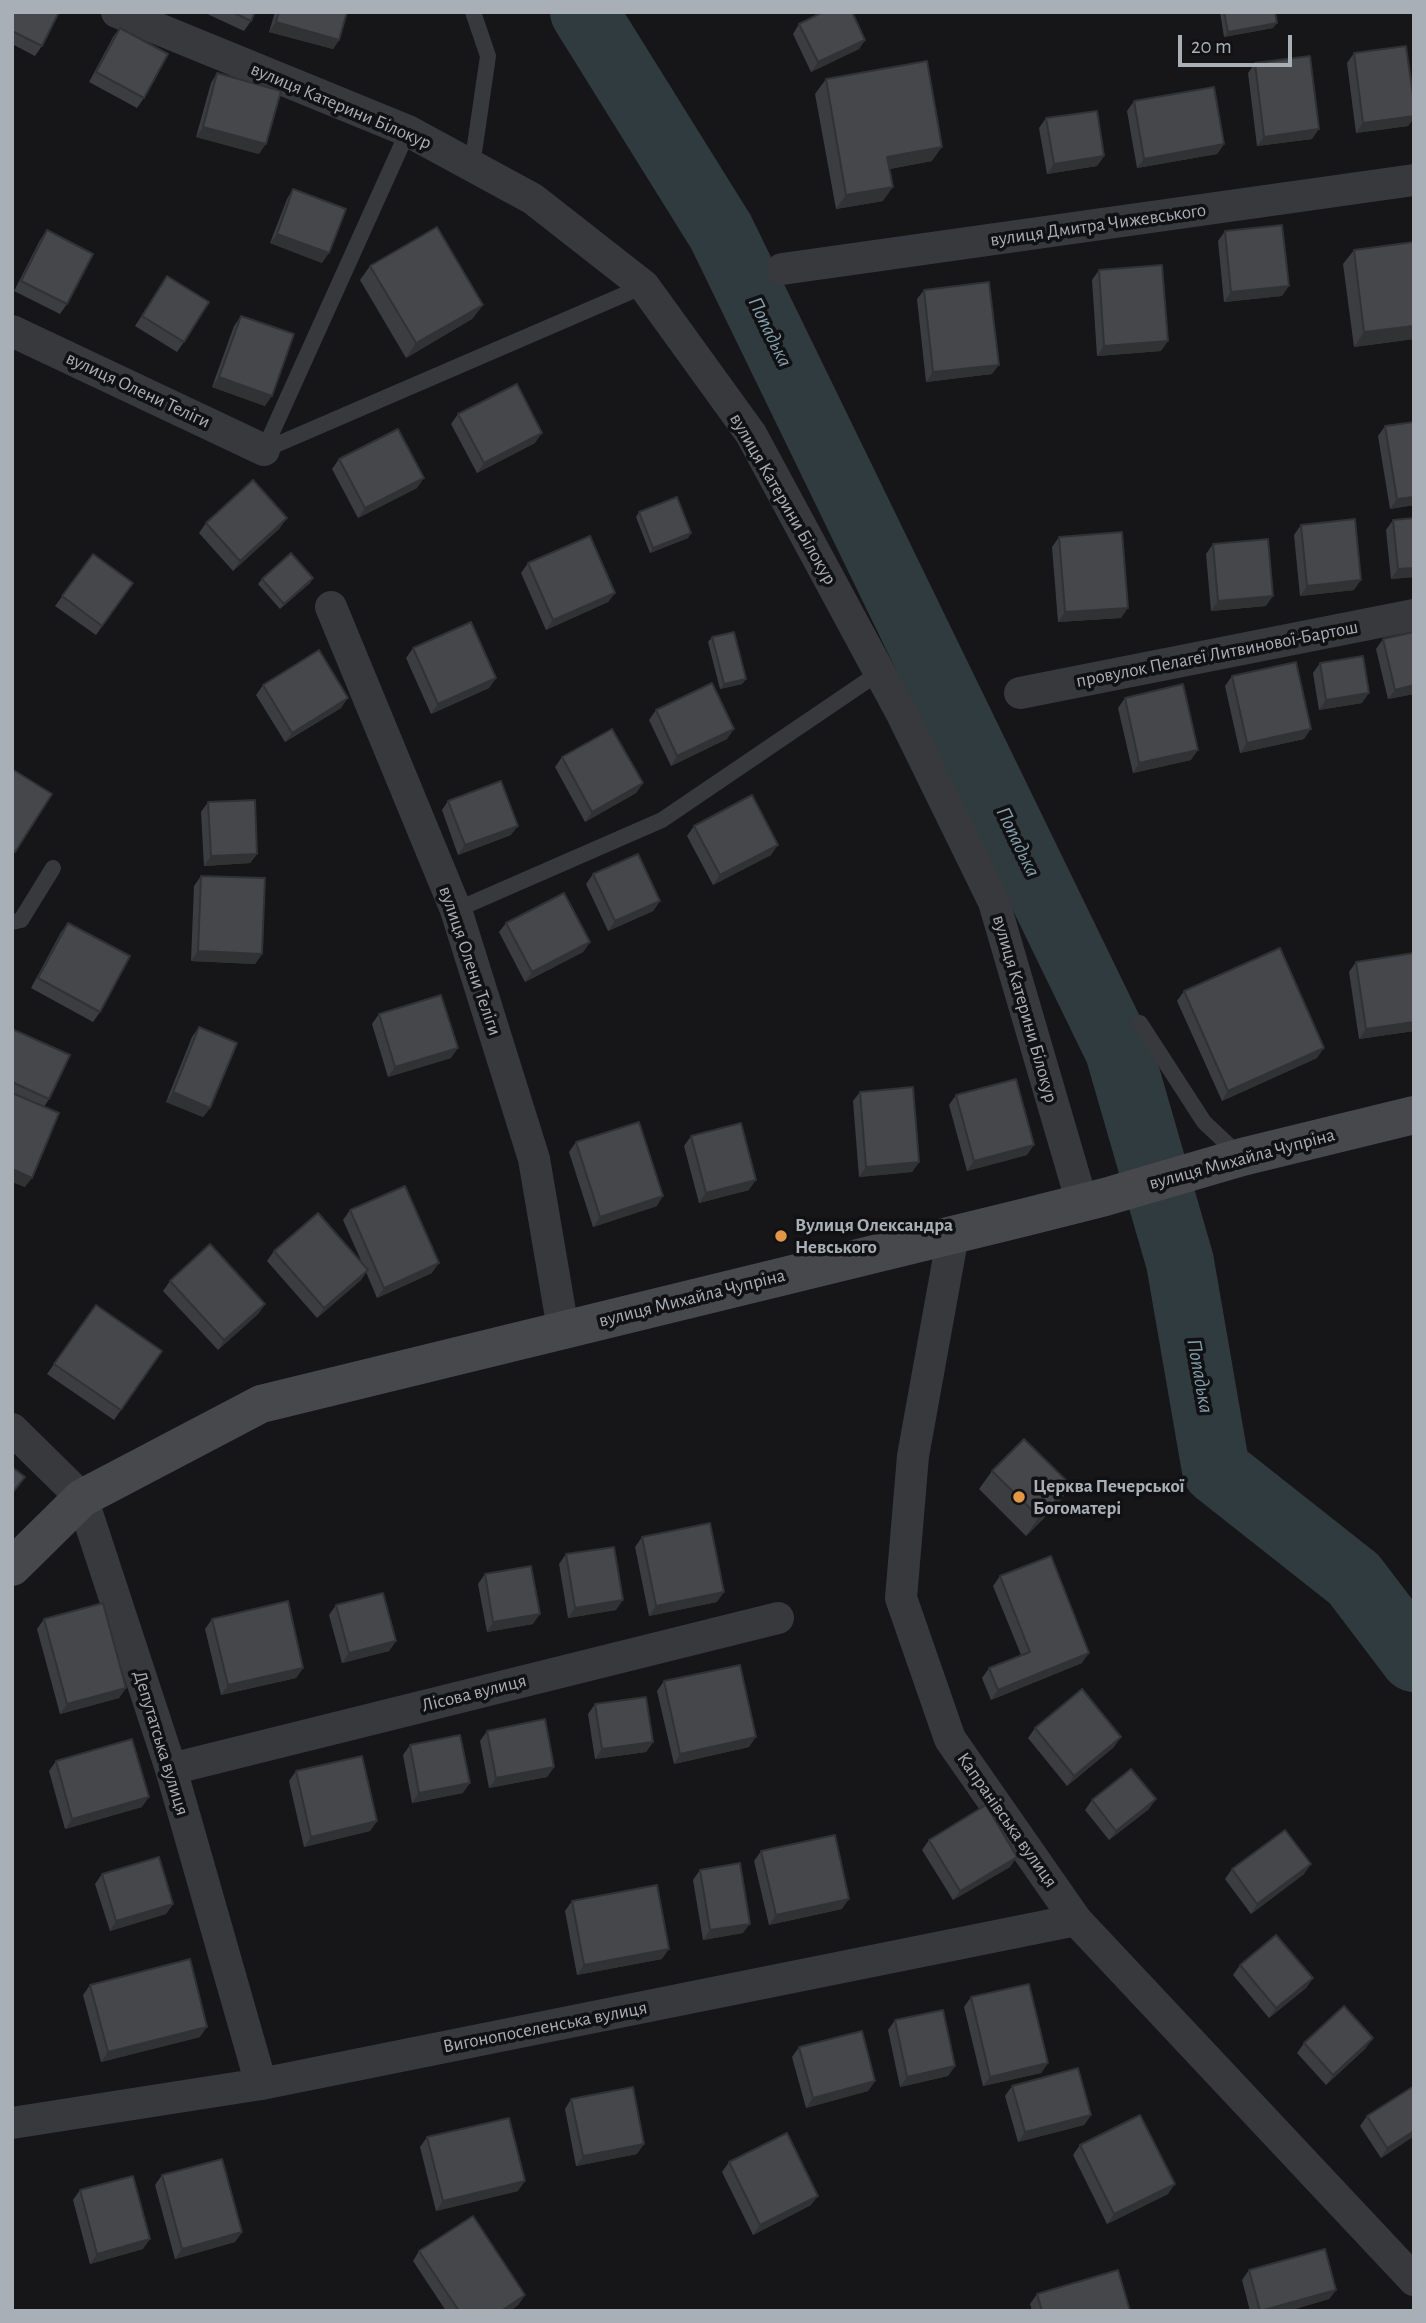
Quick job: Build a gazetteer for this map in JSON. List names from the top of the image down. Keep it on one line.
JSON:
{"streets":{"main road":["вулиця Михайла Чупріна"],"street":["вулиця Катерини Білокур","вулиця Дмитра Чижевського","вулиця Олени Теліги","провулок Пелагеї Литвинової-Бартош","Лісова вулиця","Депутатська вулиця","Капранівська вулиця","Вигонопоселенська вулиця"]},"crossings":[["вулиця Катерини Білокур","вулиця Михайла Чупріна"],["вулиця Олени Теліги","вулиця Михайла Чупріна"],["вулиця Михайла Чупріна","Депутатська вулиця"],["вулиця Михайла Чупріна","Капранівська вулиця"],["Лісова вулиця","Депутатська вулиця"],["Депутатська вулиця","Вигонопоселенська вулиця"],["Капранівська вулиця","Вигонопоселенська вулиця"]],"water":["Попадька"],"places":["Вулиця Олександра Невського","Церква Печерської Богоматері"],"scale_bar":"20 m"}
